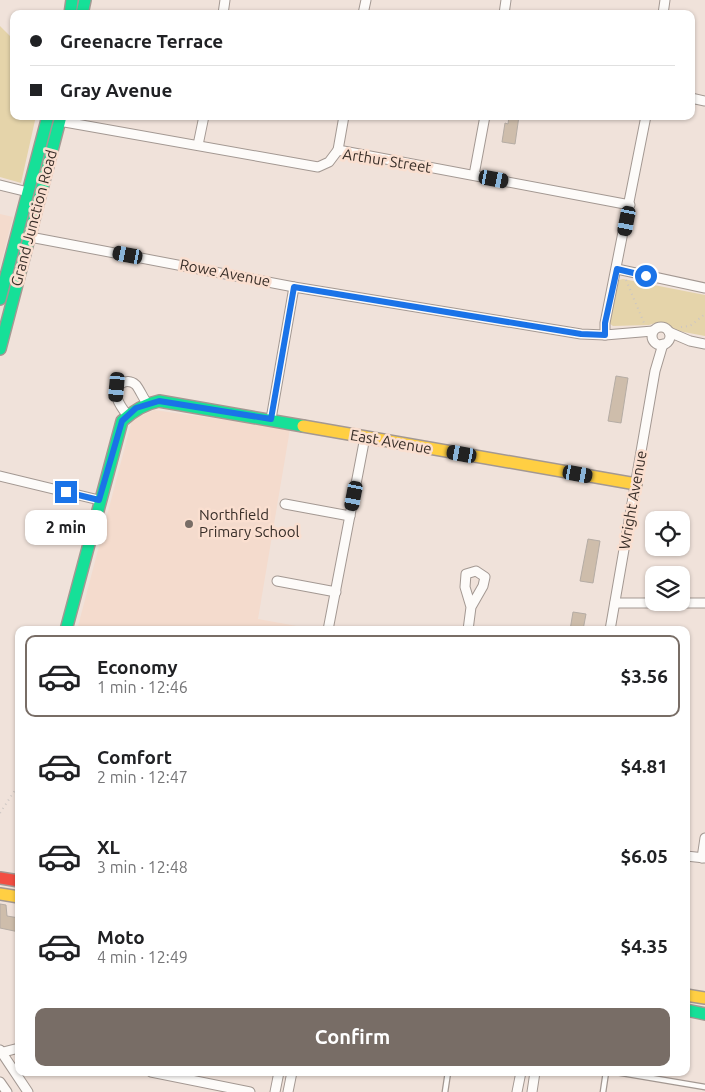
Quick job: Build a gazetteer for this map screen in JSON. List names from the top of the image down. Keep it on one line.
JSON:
{"streets":{"main road":["Grand Junction Road","East Avenue"],"street":["Arthur Street","Rowe Avenue","Wright Avenue"]},"crossings":[["Grand Junction Road","Rowe Avenue"],["Rowe Avenue","Wright Avenue"],["East Avenue","Wright Avenue"]],"places":["Northfield Primary School"],"page":{"banner":["Greenacre Terrace","Gray Avenue"],"bubble":"2 min","list":[{"name":"Economy","note":"1 min · 12:46","value":"$3.56"},{"name":"Comfort","note":"2 min · 12:47","value":"$4.81"},{"name":"XL","note":"3 min · 12:48","value":"$6.05"},{"name":"Moto","note":"4 min · 12:49","value":"$4.35"}],"buttons":"Confirm"}}
